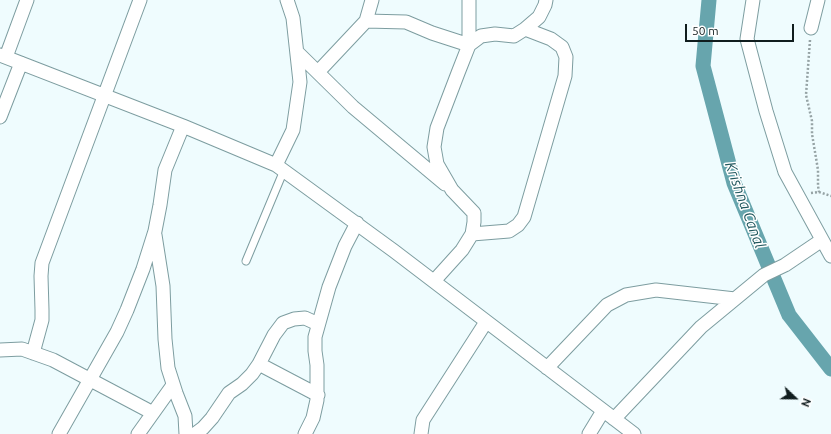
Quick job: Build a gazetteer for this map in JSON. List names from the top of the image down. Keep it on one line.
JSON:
{"water":["Krishna Canal"],"scale_bar":"50 m","north":"right"}
